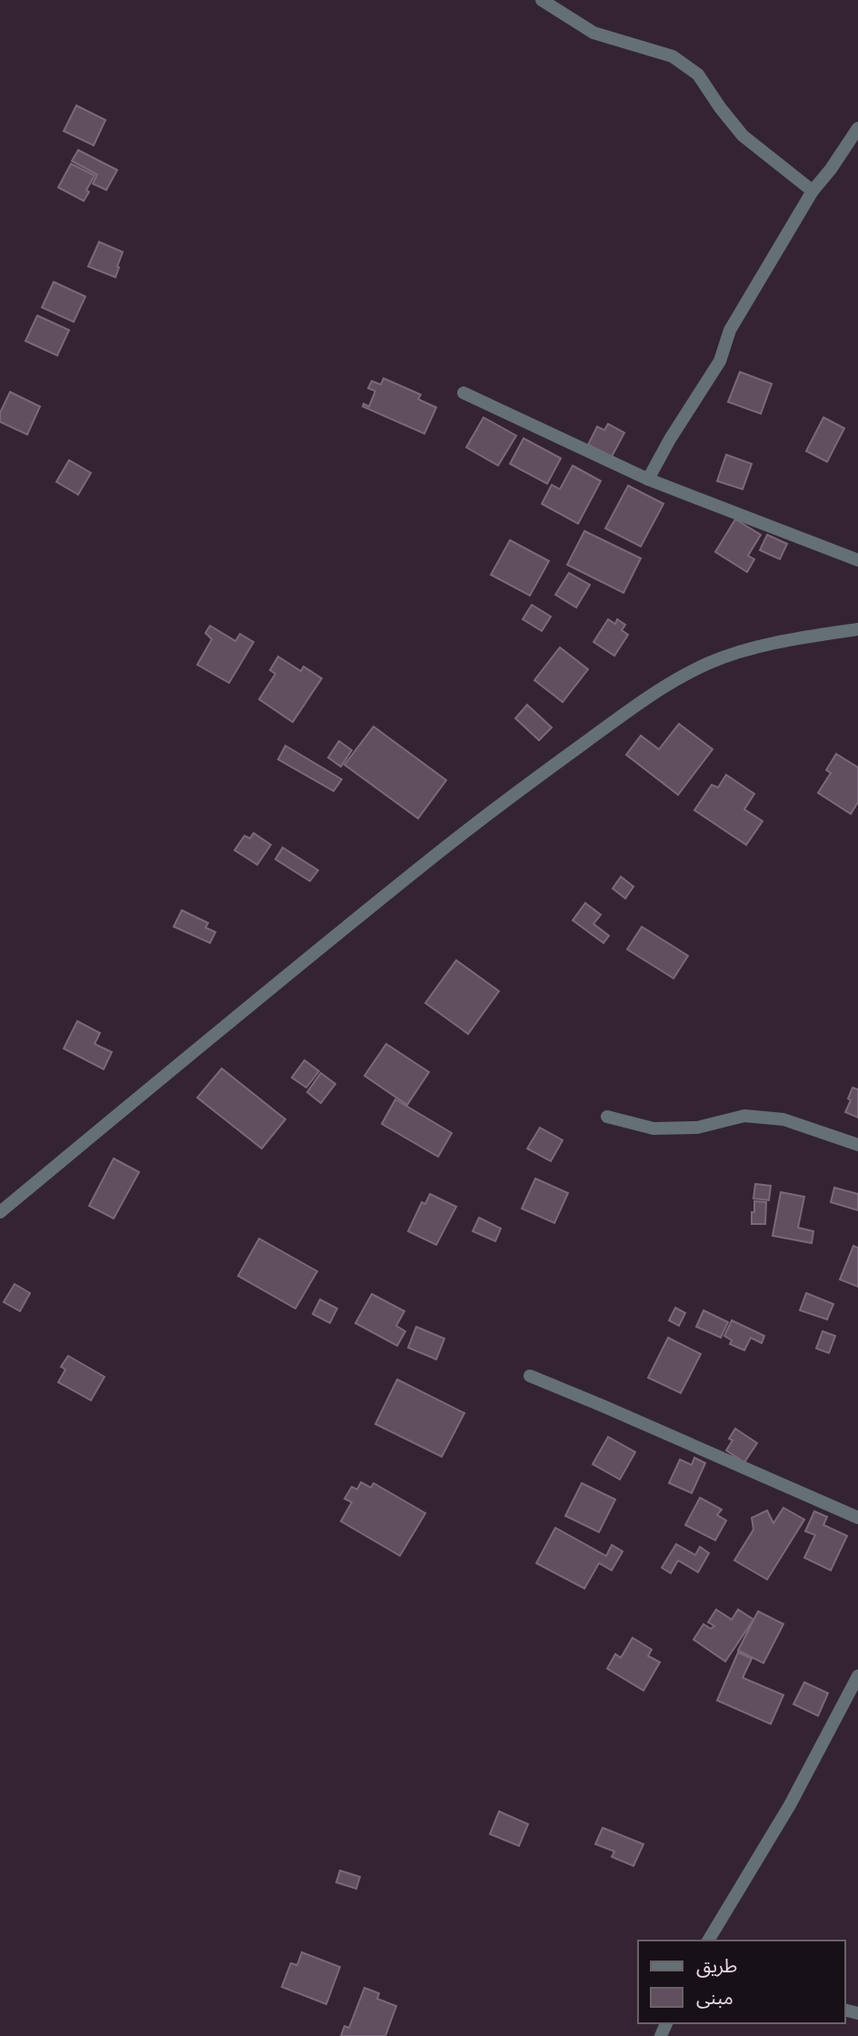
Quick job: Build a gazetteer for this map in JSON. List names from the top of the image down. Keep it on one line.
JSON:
{"legend":["طريق","مبنى"]}
